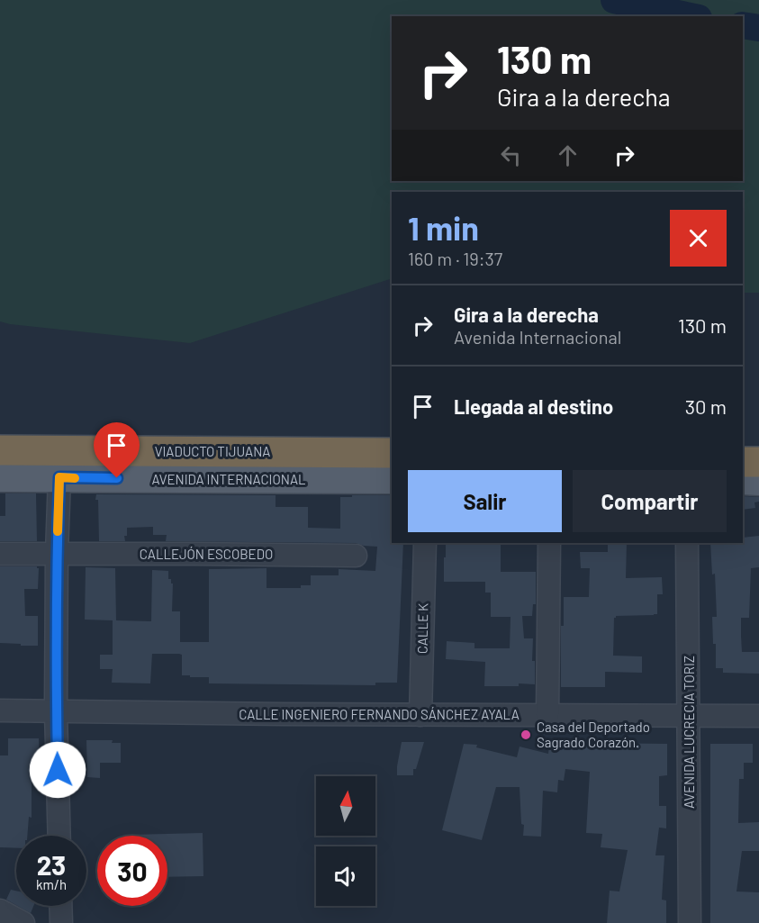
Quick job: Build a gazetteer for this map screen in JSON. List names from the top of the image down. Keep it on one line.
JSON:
{"streets":{"highway":["VIADUCTO TIJUANA","AVENIDA INTERNACIONAL"],"street":["CALLEJÓN ESCOBEDO","CALLE K","CALLE INGENIERO FERNANDO SÁNCHEZ AYALA","AVENIDA LUCRECIA TORIZ"]},"crossings":[["CALLE K","CALLE INGENIERO FERNANDO SÁNCHEZ AYALA"],["CALLE INGENIERO FERNANDO SÁNCHEZ AYALA","AVENIDA LUCRECIA TORIZ"]],"places":["Casa del Deportado Sagrado Corazón."],"north":"top","page":{"turn":["130 m","Gira a la derecha"],"heading":["1 min","160 m · 19:37"],"list":[{"name":"Gira a la derecha","note":"Avenida Internacional","value":"130 m"},{"name":"Llegada al destino","value":"30 m"}],"buttons":["Salir","Compartir"],"speed":"23 km/h","limit":"30"}}
